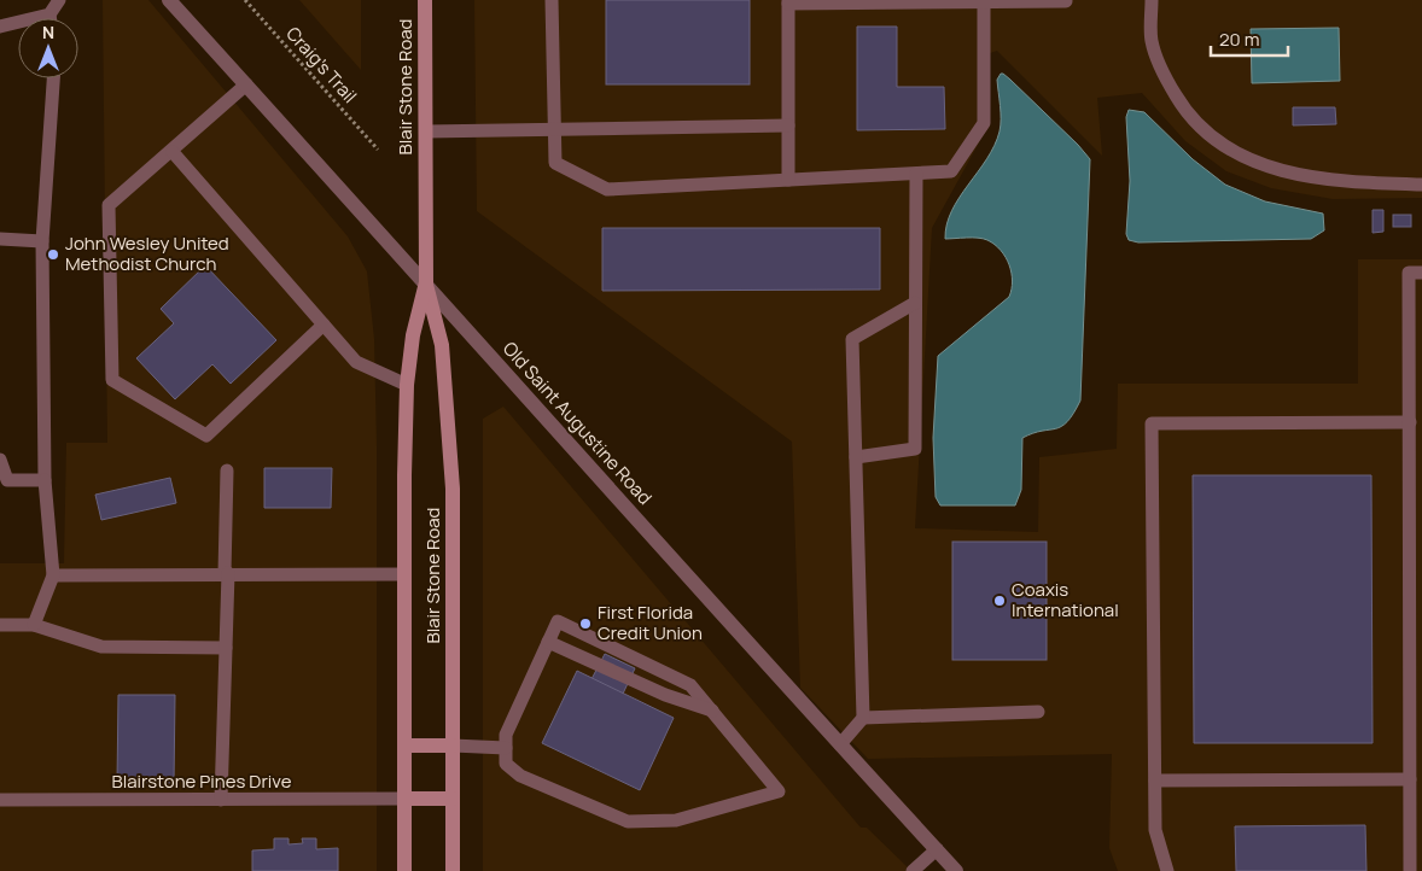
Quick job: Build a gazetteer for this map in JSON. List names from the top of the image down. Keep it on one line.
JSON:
{"streets":{"main road":["Blair Stone Road"],"street":["Old Saint Augustine Road"],"lane":["Blairstone Pines Drive"],"path":["Craig's Trail"]},"crossings":[["Blair Stone Road","Old Saint Augustine Road"],["Blair Stone Road","Blairstone Pines Drive"]],"places":["John Wesley United Methodist Church","Coaxis International","First Florida Credit Union"],"scale_bar":"20 m","north":"top"}
